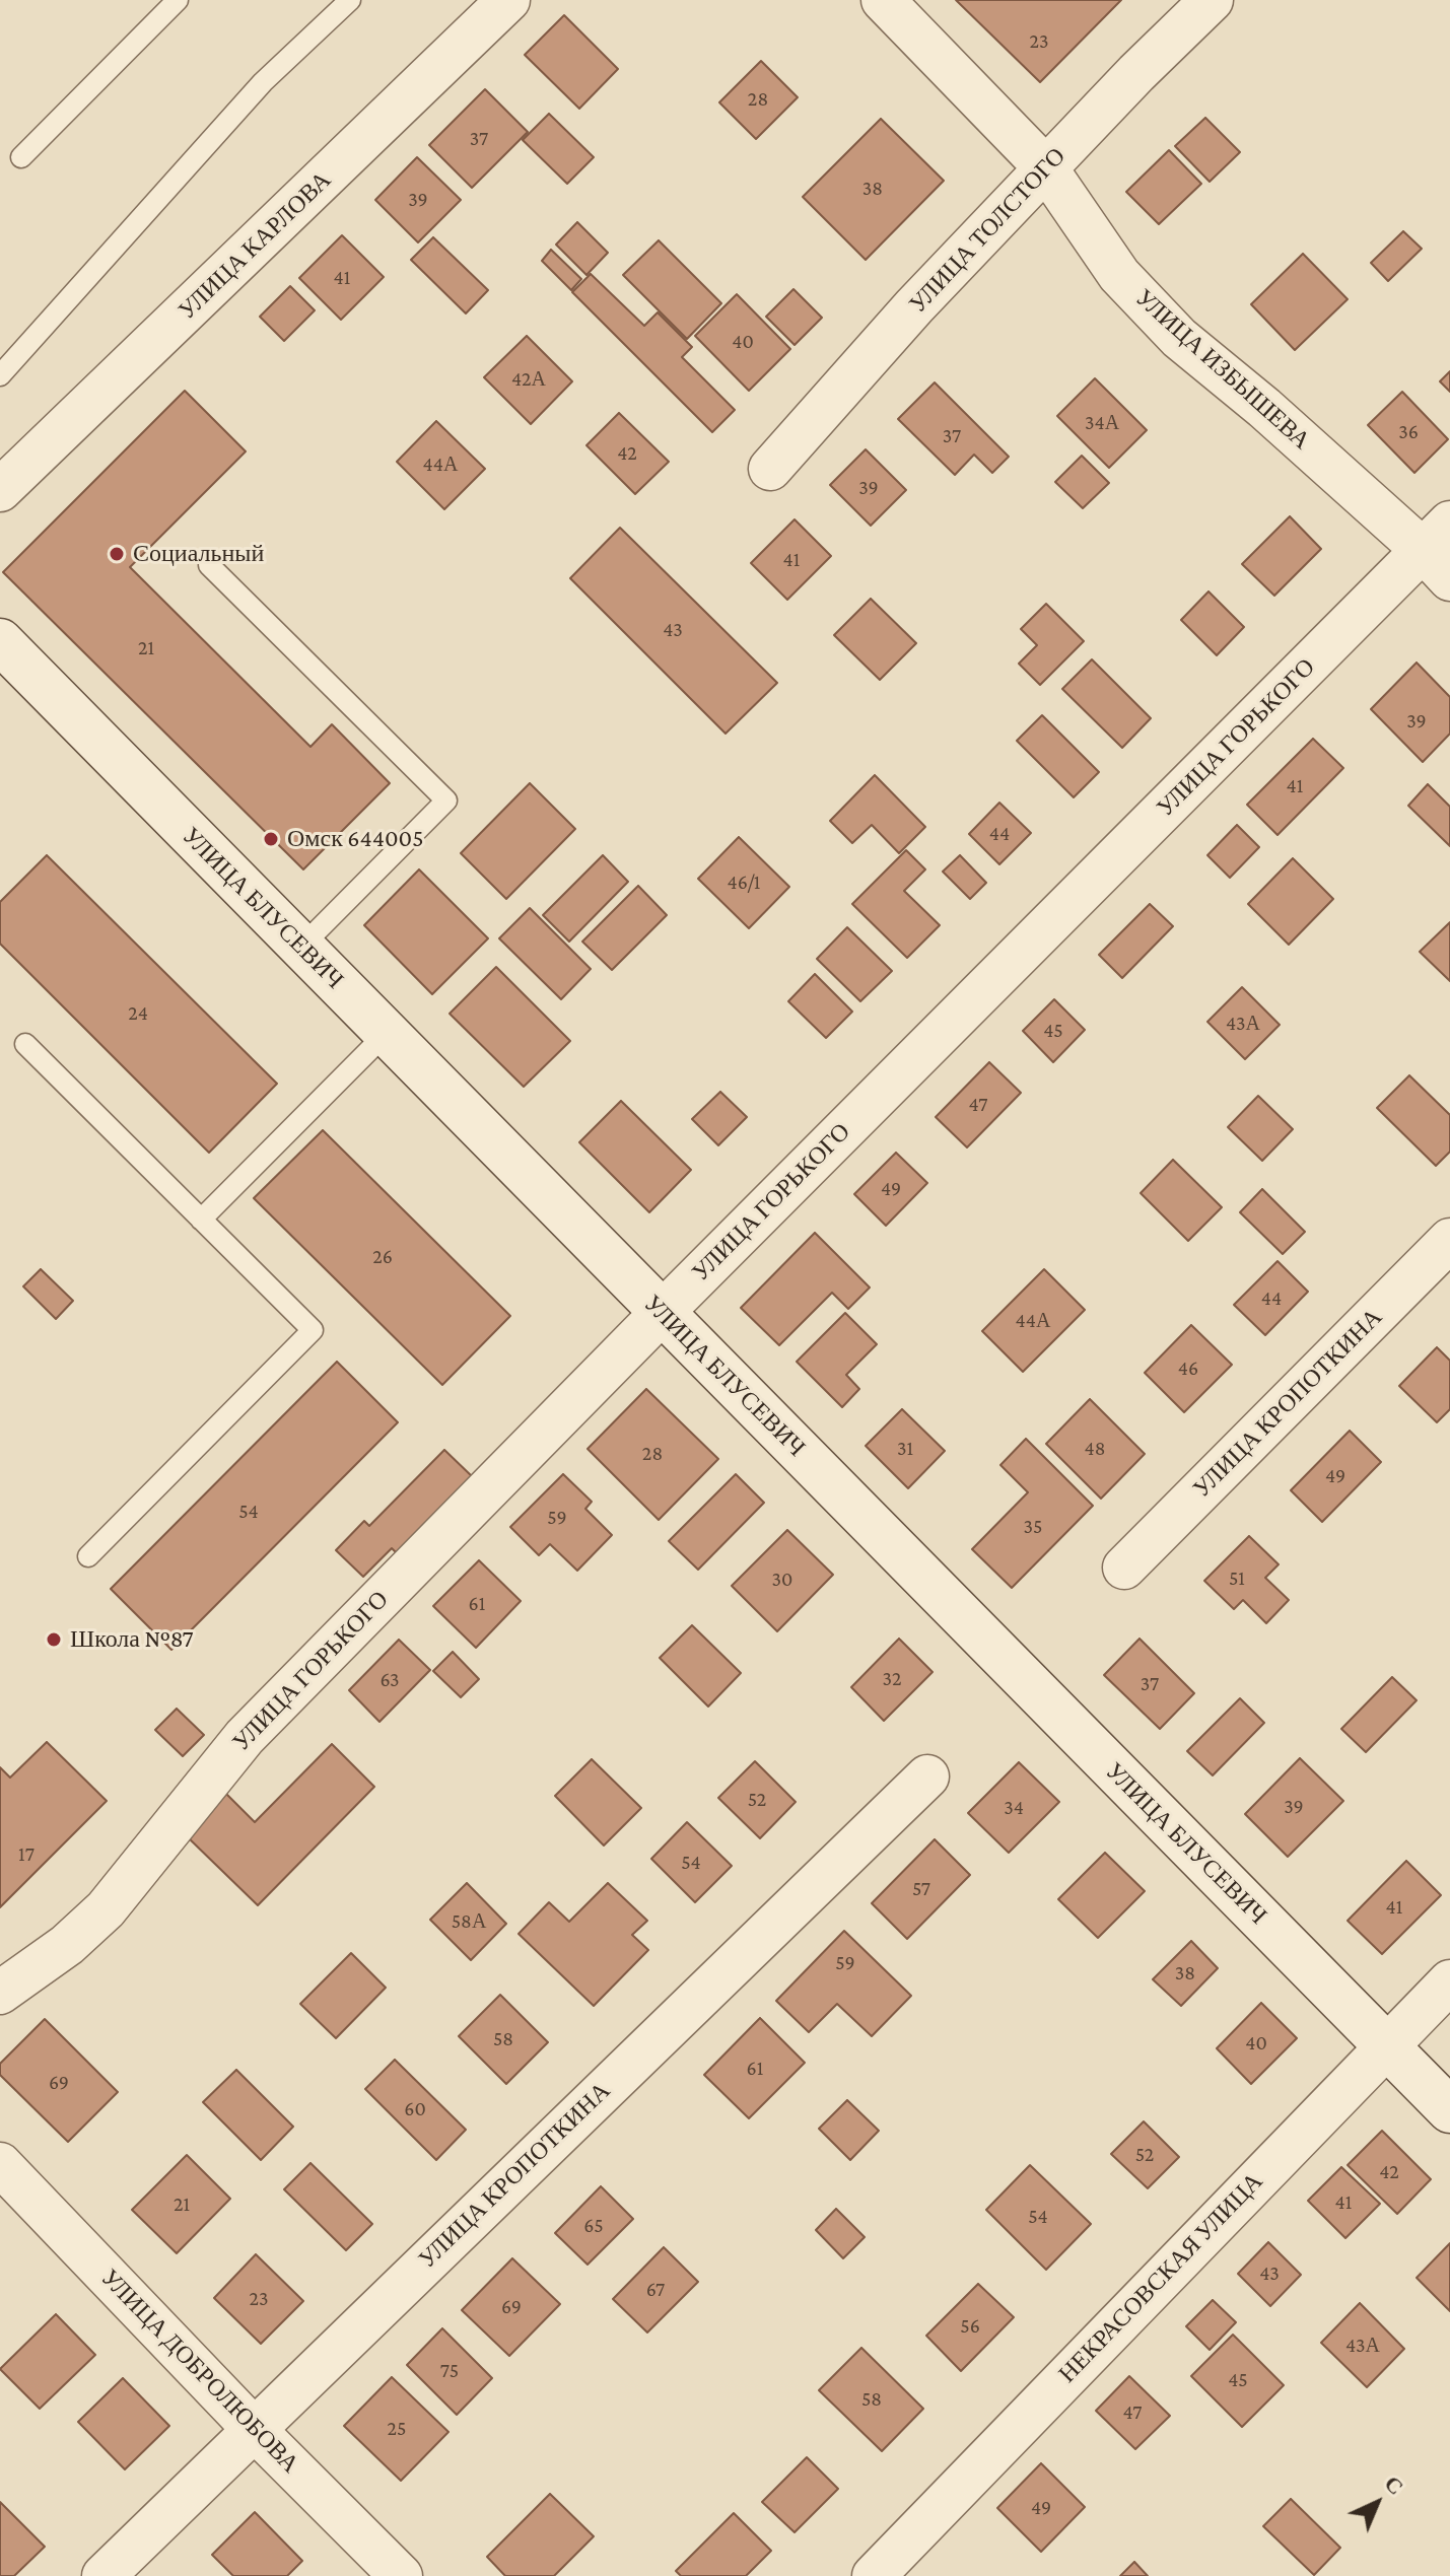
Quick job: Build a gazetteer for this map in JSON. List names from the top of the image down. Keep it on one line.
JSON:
{"streets":{"main road":["УЛИЦА БЛУСЕВИЧ"],"street":["УЛИЦА ТОЛСТОГО","УЛИЦА КАРЛОВА","УЛИЦА ИЗБЫШЕВА","УЛИЦА ГОРЬКОГО","УЛИЦА КРОПОТКИНА","НЕКРАСОВСКАЯ УЛИЦА","УЛИЦА ДОБРОЛЮБОВА"]},"crossings":[["УЛИЦА ТОЛСТОГО","УЛИЦА ИЗБЫШЕВА"],["УЛИЦА ИЗБЫШЕВА","УЛИЦА ГОРЬКОГО"],["УЛИЦА ГОРЬКОГО","УЛИЦА БЛУСЕВИЧ"],["УЛИЦА БЛУСЕВИЧ","НЕКРАСОВСКАЯ УЛИЦА"],["УЛИЦА КРОПОТКИНА","УЛИЦА ДОБРОЛЮБОВА"]],"places":["Социальный","Омск 644005","Школа №87"],"house_numbers":["23","28","37","38","39","41","40","42А","34А","36","37","42","44А","39","41","43","21","39","41","44","46/1","24","43А","45","47","49","26","44","44А","46","31","48","28","49","54","59","35","51","30","61","32","63","37","52","39","34","17","54","57","41","58А","59","38","58","40","61","69","60","52","42","41","21","54","65","43","67","23","69","56","43А","75","45","58","47","25","49"],"north":"top right"}
